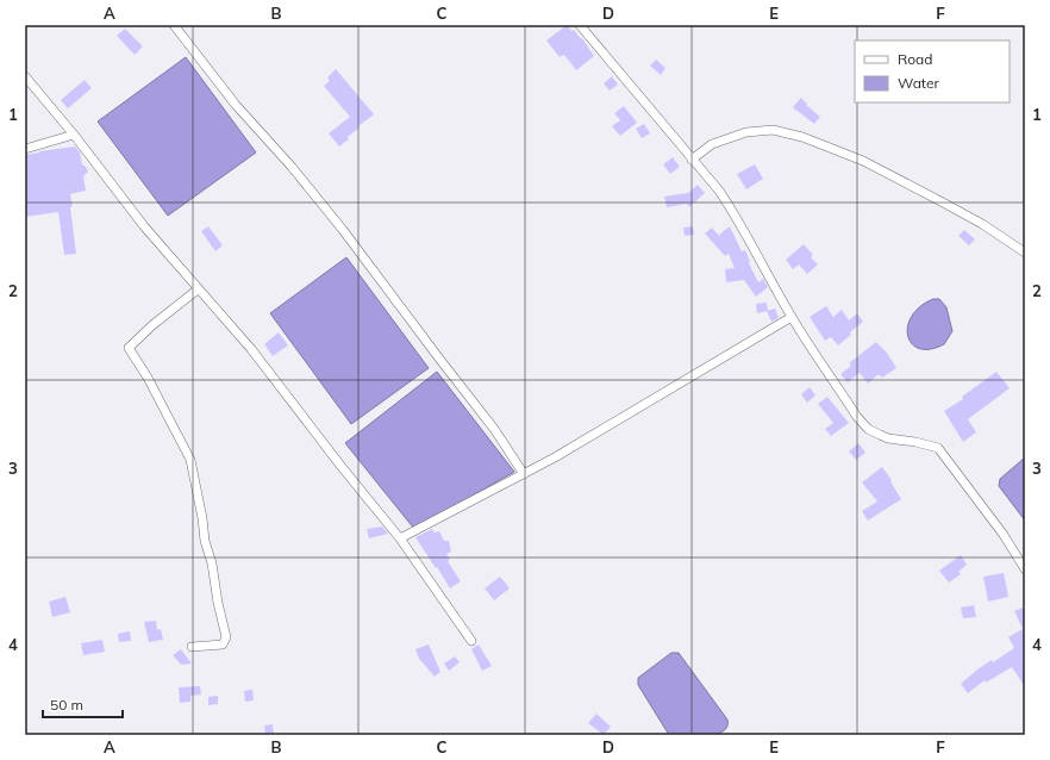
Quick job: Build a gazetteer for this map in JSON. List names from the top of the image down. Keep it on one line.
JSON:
{"legend":["Road","Water"],"scale_bar":"50 m","grid":{"columns":["A","B","C","D","E","F"],"rows":["1","2","3","4"]}}
